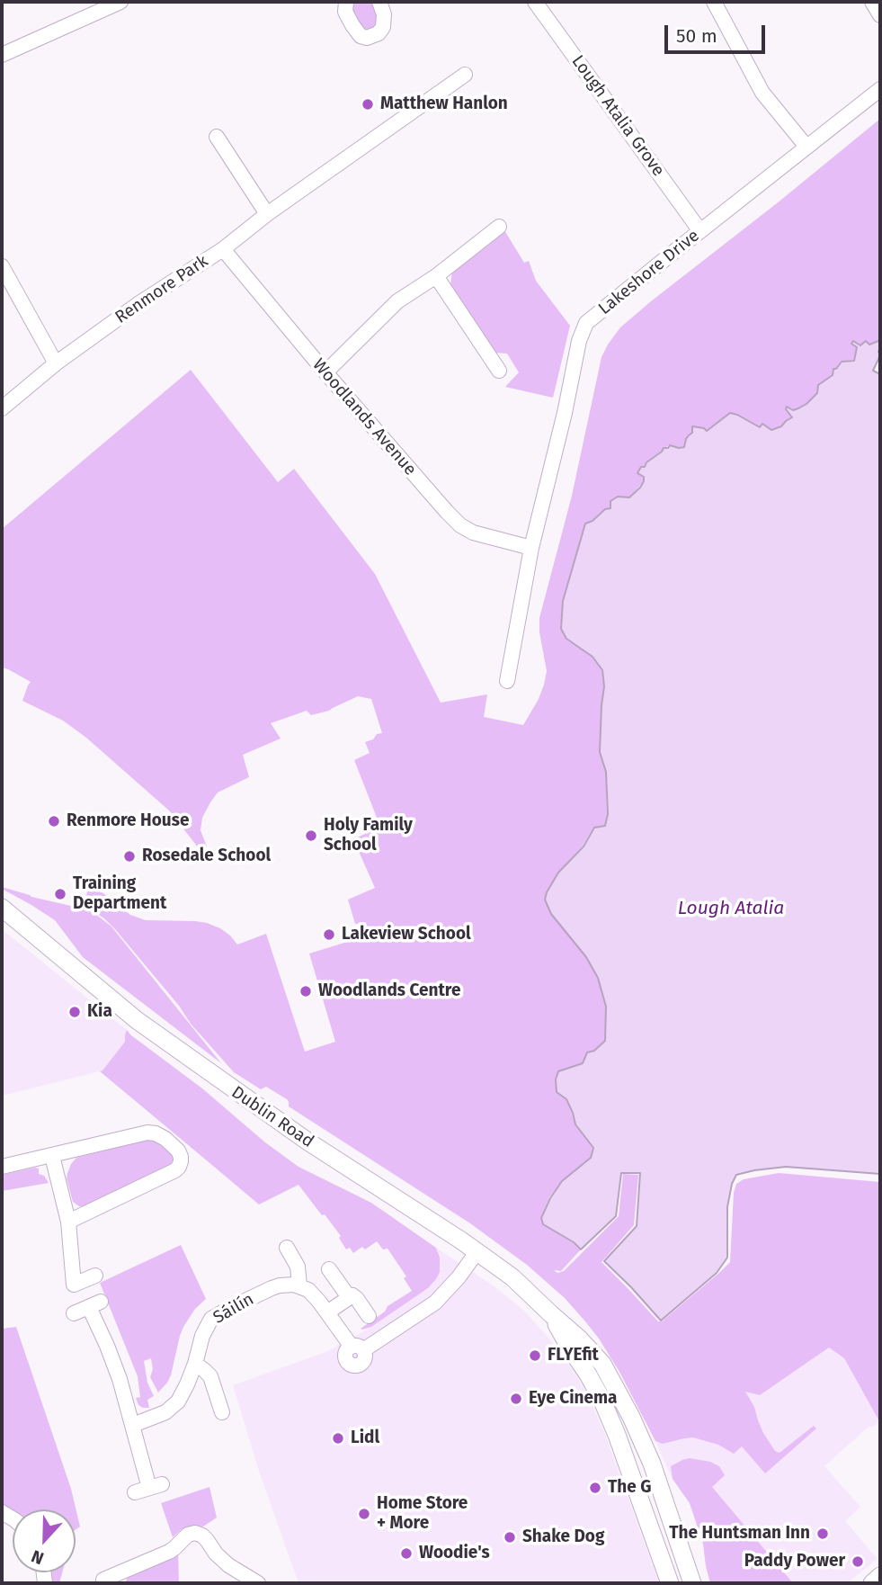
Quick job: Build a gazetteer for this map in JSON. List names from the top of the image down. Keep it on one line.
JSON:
{"streets":{"main road":["Dublin Road"],"street":["Lough Atalia Grove","Lakeshore Drive","Renmore Park","Woodlands Avenue","Sáilín"]},"crossings":[["Lough Atalia Grove","Lakeshore Drive"],["Lakeshore Drive","Woodlands Avenue"],["Renmore Park","Woodlands Avenue"]],"water":["Lough Atalia"],"places":["Matthew Hanlon","Renmore House","Holy Family School","Rosedale School","Training Department","Lakeview School","Woodlands Centre","Kia","FLYEfit","Eye Cinema","Lidl","The G","Home Store + More","The Huntsman Inn","Shake Dog","Woodie's","Paddy Power"],"scale_bar":"50 m","north":"bottom"}
